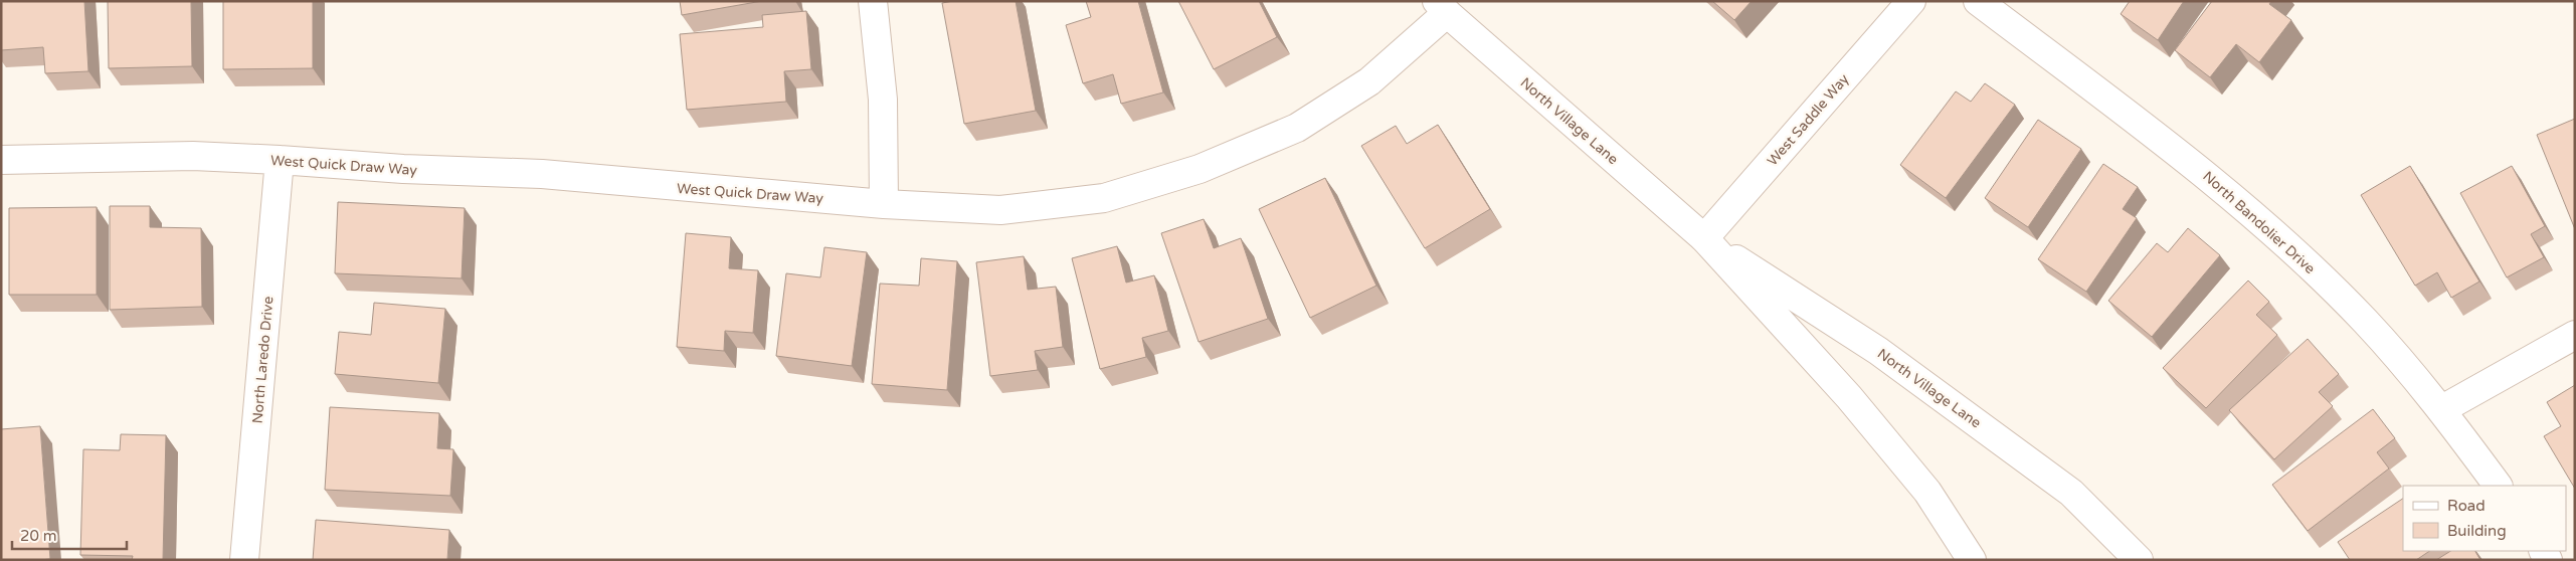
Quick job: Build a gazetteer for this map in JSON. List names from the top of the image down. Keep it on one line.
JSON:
{"streets":{"street":["West Saddle Way","North Village Lane","West Quick Draw Way","North Bandolier Drive","North Laredo Drive"]},"crossings":[["West Saddle Way","North Village Lane"],["North Village Lane","West Quick Draw Way"],["West Quick Draw Way","North Laredo Drive"]],"legend":["Road","Building"],"scale_bar":"20 m"}
